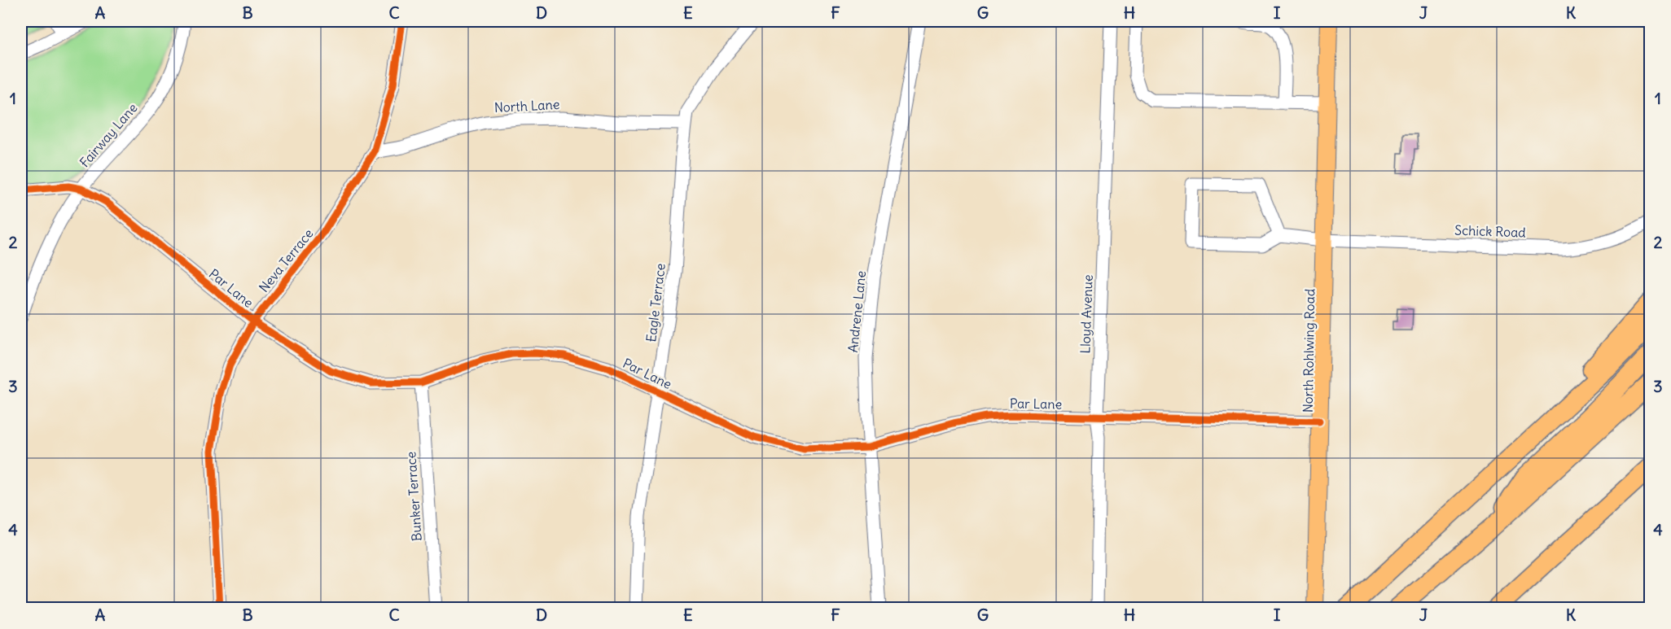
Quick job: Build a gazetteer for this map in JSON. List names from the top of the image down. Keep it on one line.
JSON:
{"streets":{"main road":["North Rohlwing Road"],"street":["North Lane","Fairway Lane","Schick Road","Neva Terrace","Par Lane","Eagle Terrace","Andrene Lane","Lloyd Avenue","Bunker Terrace"]},"crossings":[["North Lane","Neva Terrace"],["North Lane","Eagle Terrace"],["Fairway Lane","Par Lane"],["Schick Road","North Rohlwing Road"],["Neva Terrace","Par Lane"],["Par Lane","Eagle Terrace"],["Par Lane","Andrene Lane"],["Par Lane","Lloyd Avenue"],["Par Lane","North Rohlwing Road"],["Par Lane","Bunker Terrace"]],"grid":{"columns":["A","B","C","D","E","F","G","H","I","J","K"],"rows":["1","2","3","4"]}}
